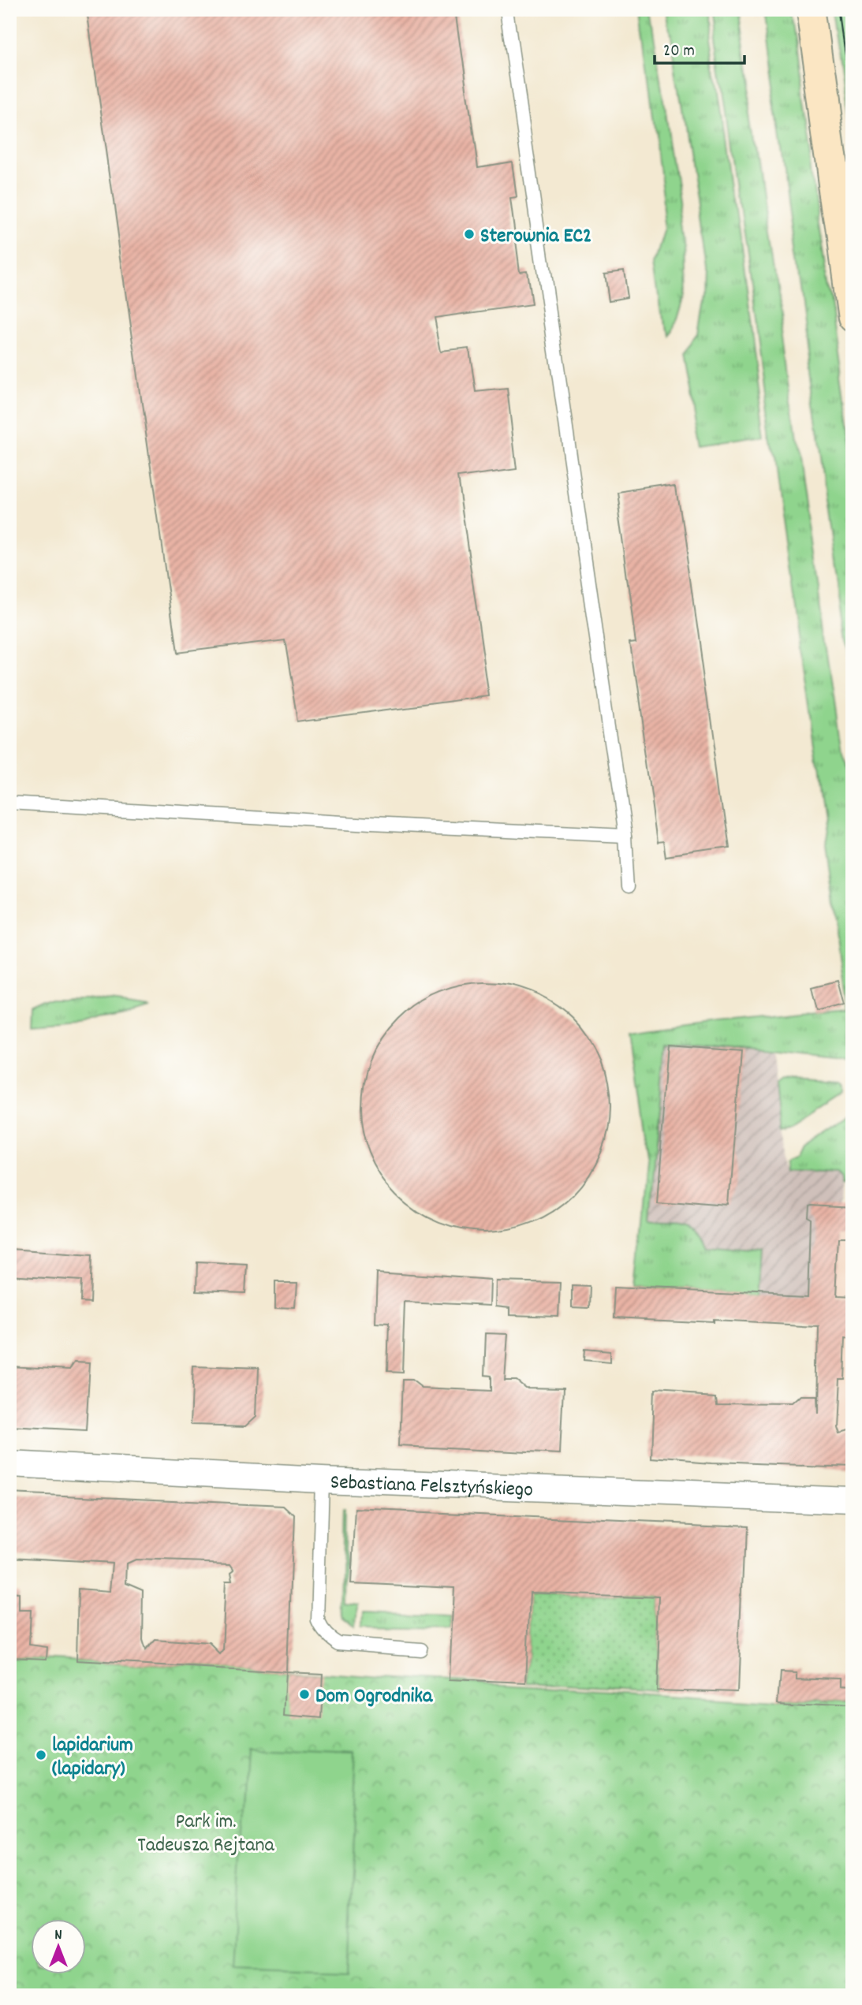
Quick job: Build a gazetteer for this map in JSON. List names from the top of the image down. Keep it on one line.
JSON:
{"streets":{"street":["Sebastiana Felsztyńskiego"]},"parks":["Park im. Tadeusza Rejtana"],"places":["Sterownia EC2","Dom Ogrodnika","lapidarium (lapidary)"],"scale_bar":"20 m","north":"top"}
